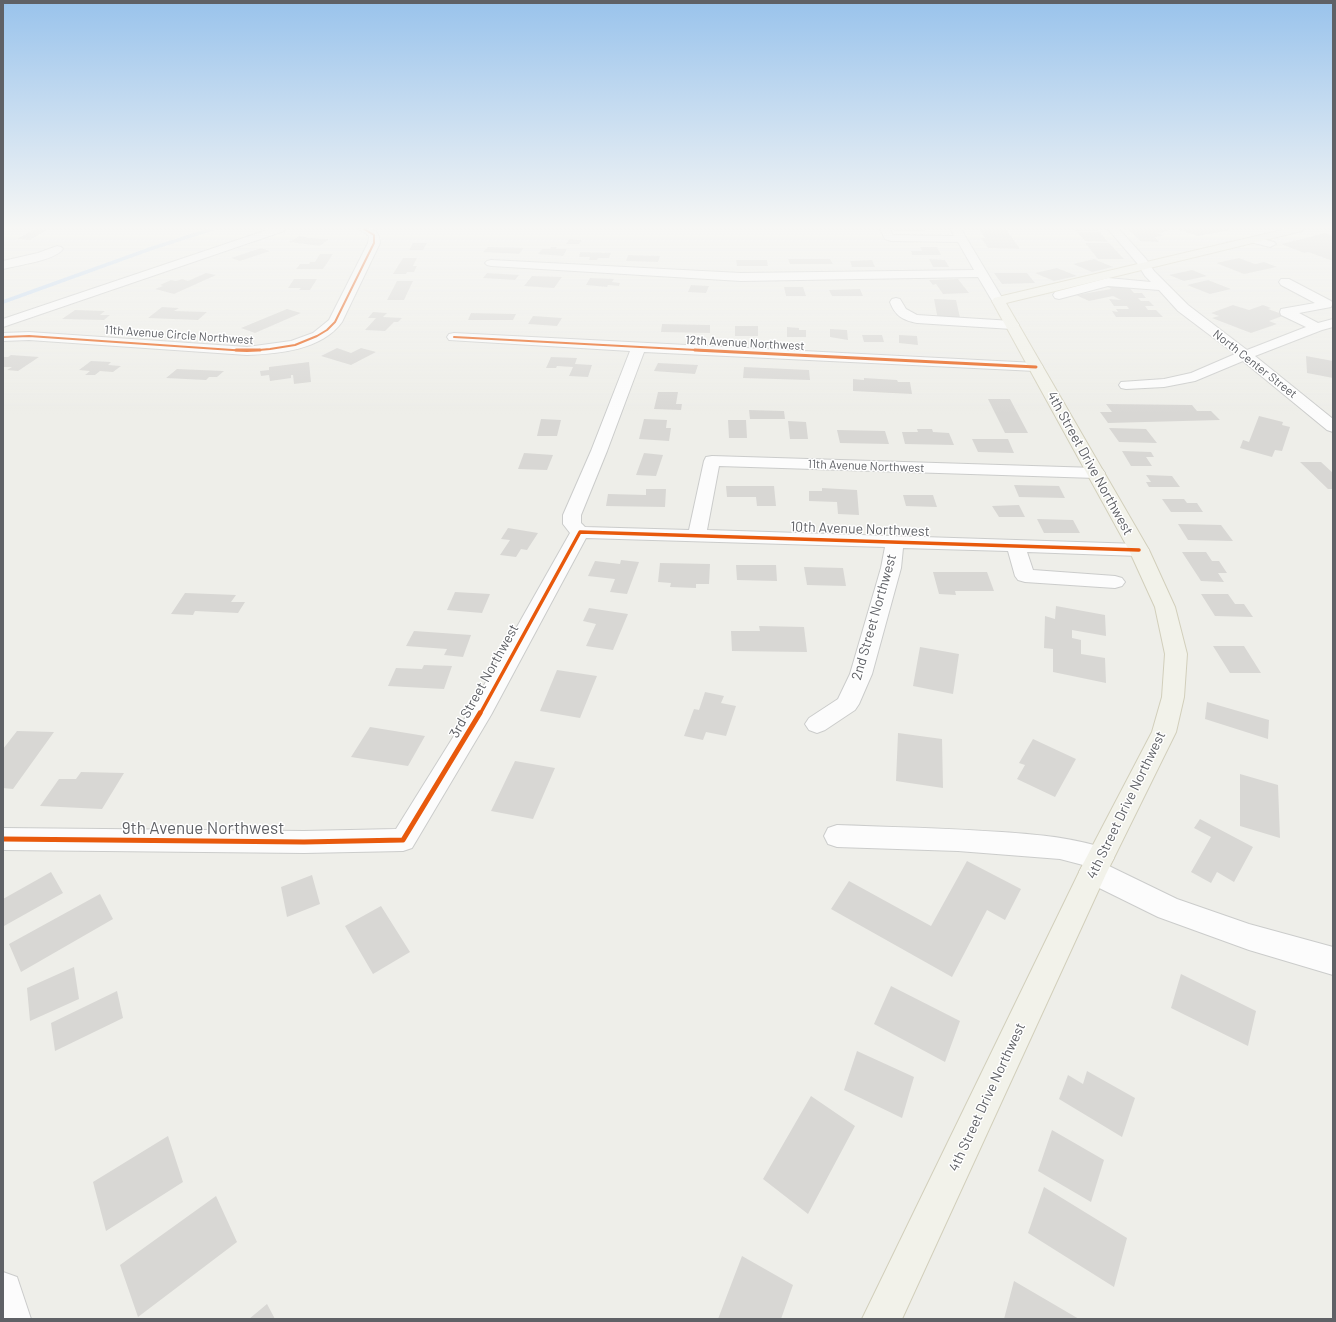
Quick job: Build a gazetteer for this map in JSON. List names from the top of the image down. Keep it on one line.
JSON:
{"streets":{"main road":["4th Street Drive Northwest"],"street":["11th Avenue Circle Northwest","12th Avenue Northwest","North Center Street","11th Avenue Northwest","10th Avenue Northwest","2nd Street Northwest","3rd Street Northwest","9th Avenue Northwest"]},"crossings":[["12th Avenue Northwest","4th Street Drive Northwest"],["4th Street Drive Northwest","11th Avenue Northwest"],["4th Street Drive Northwest","10th Avenue Northwest"],["11th Avenue Northwest","10th Avenue Northwest"],["10th Avenue Northwest","2nd Street Northwest"],["10th Avenue Northwest","3rd Street Northwest"],["3rd Street Northwest","9th Avenue Northwest"]]}
